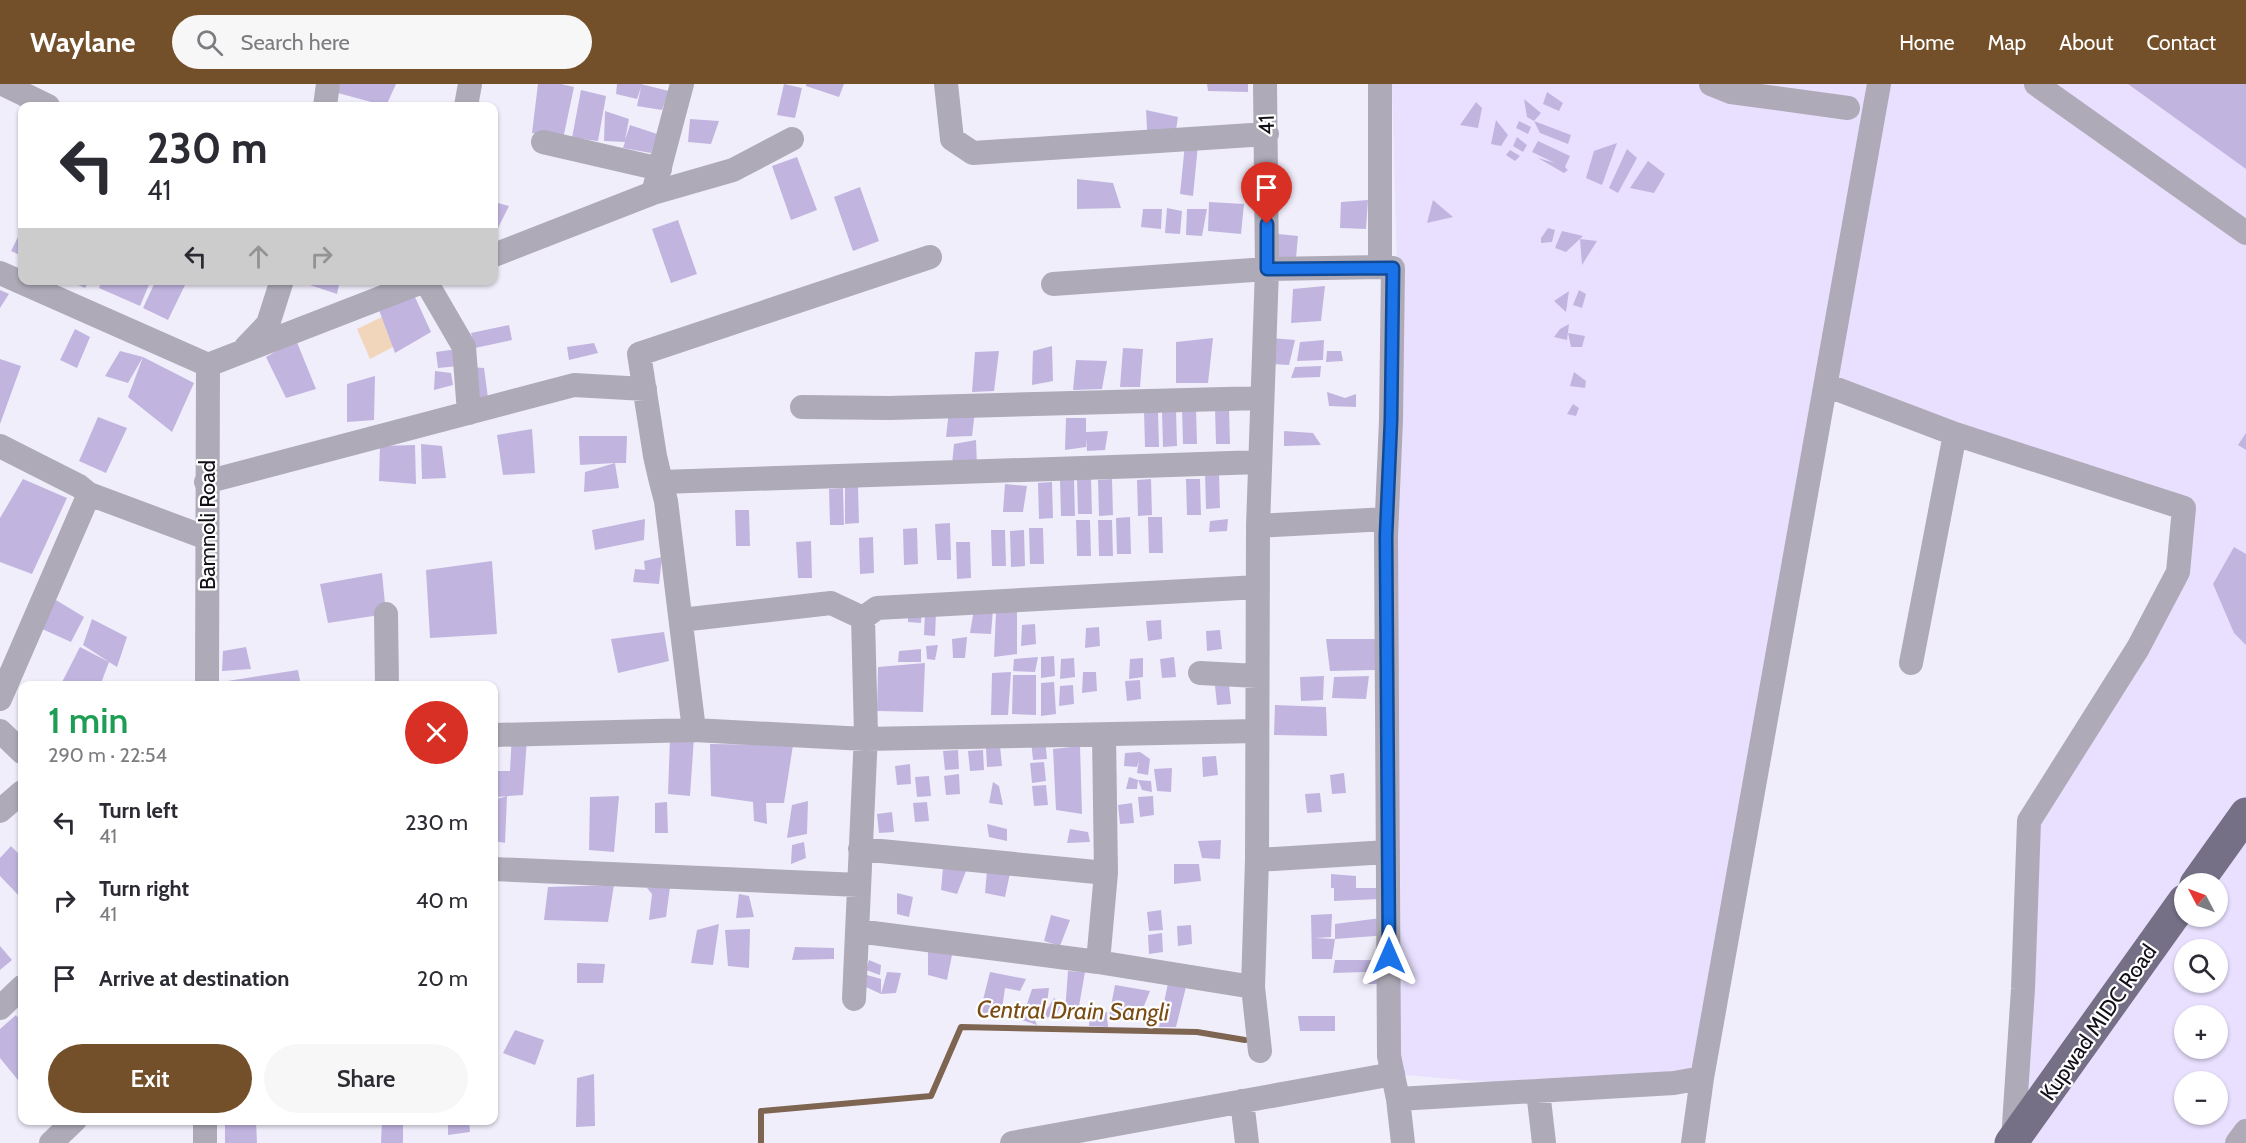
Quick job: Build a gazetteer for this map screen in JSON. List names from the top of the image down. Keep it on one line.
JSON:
{"streets":{"main road":["Kupwad MIDC Road"],"street":["41","Bamnoli Road"]},"water":["Central Drain Sangli"],"north":"top left","page":{"header":"Waylane","search":"Search here","nav":["Home","Map","About","Contact"],"turn":["230 m","41"],"heading":["1 min","290 m · 22:54"],"list":[{"name":"Turn left","note":"41","value":"230 m"},{"name":"Turn right","note":"41","value":"40 m"},{"name":"Arrive at destination","value":"20 m"}],"map_buttons":["+","−"],"buttons":["Exit","Share"]}}
